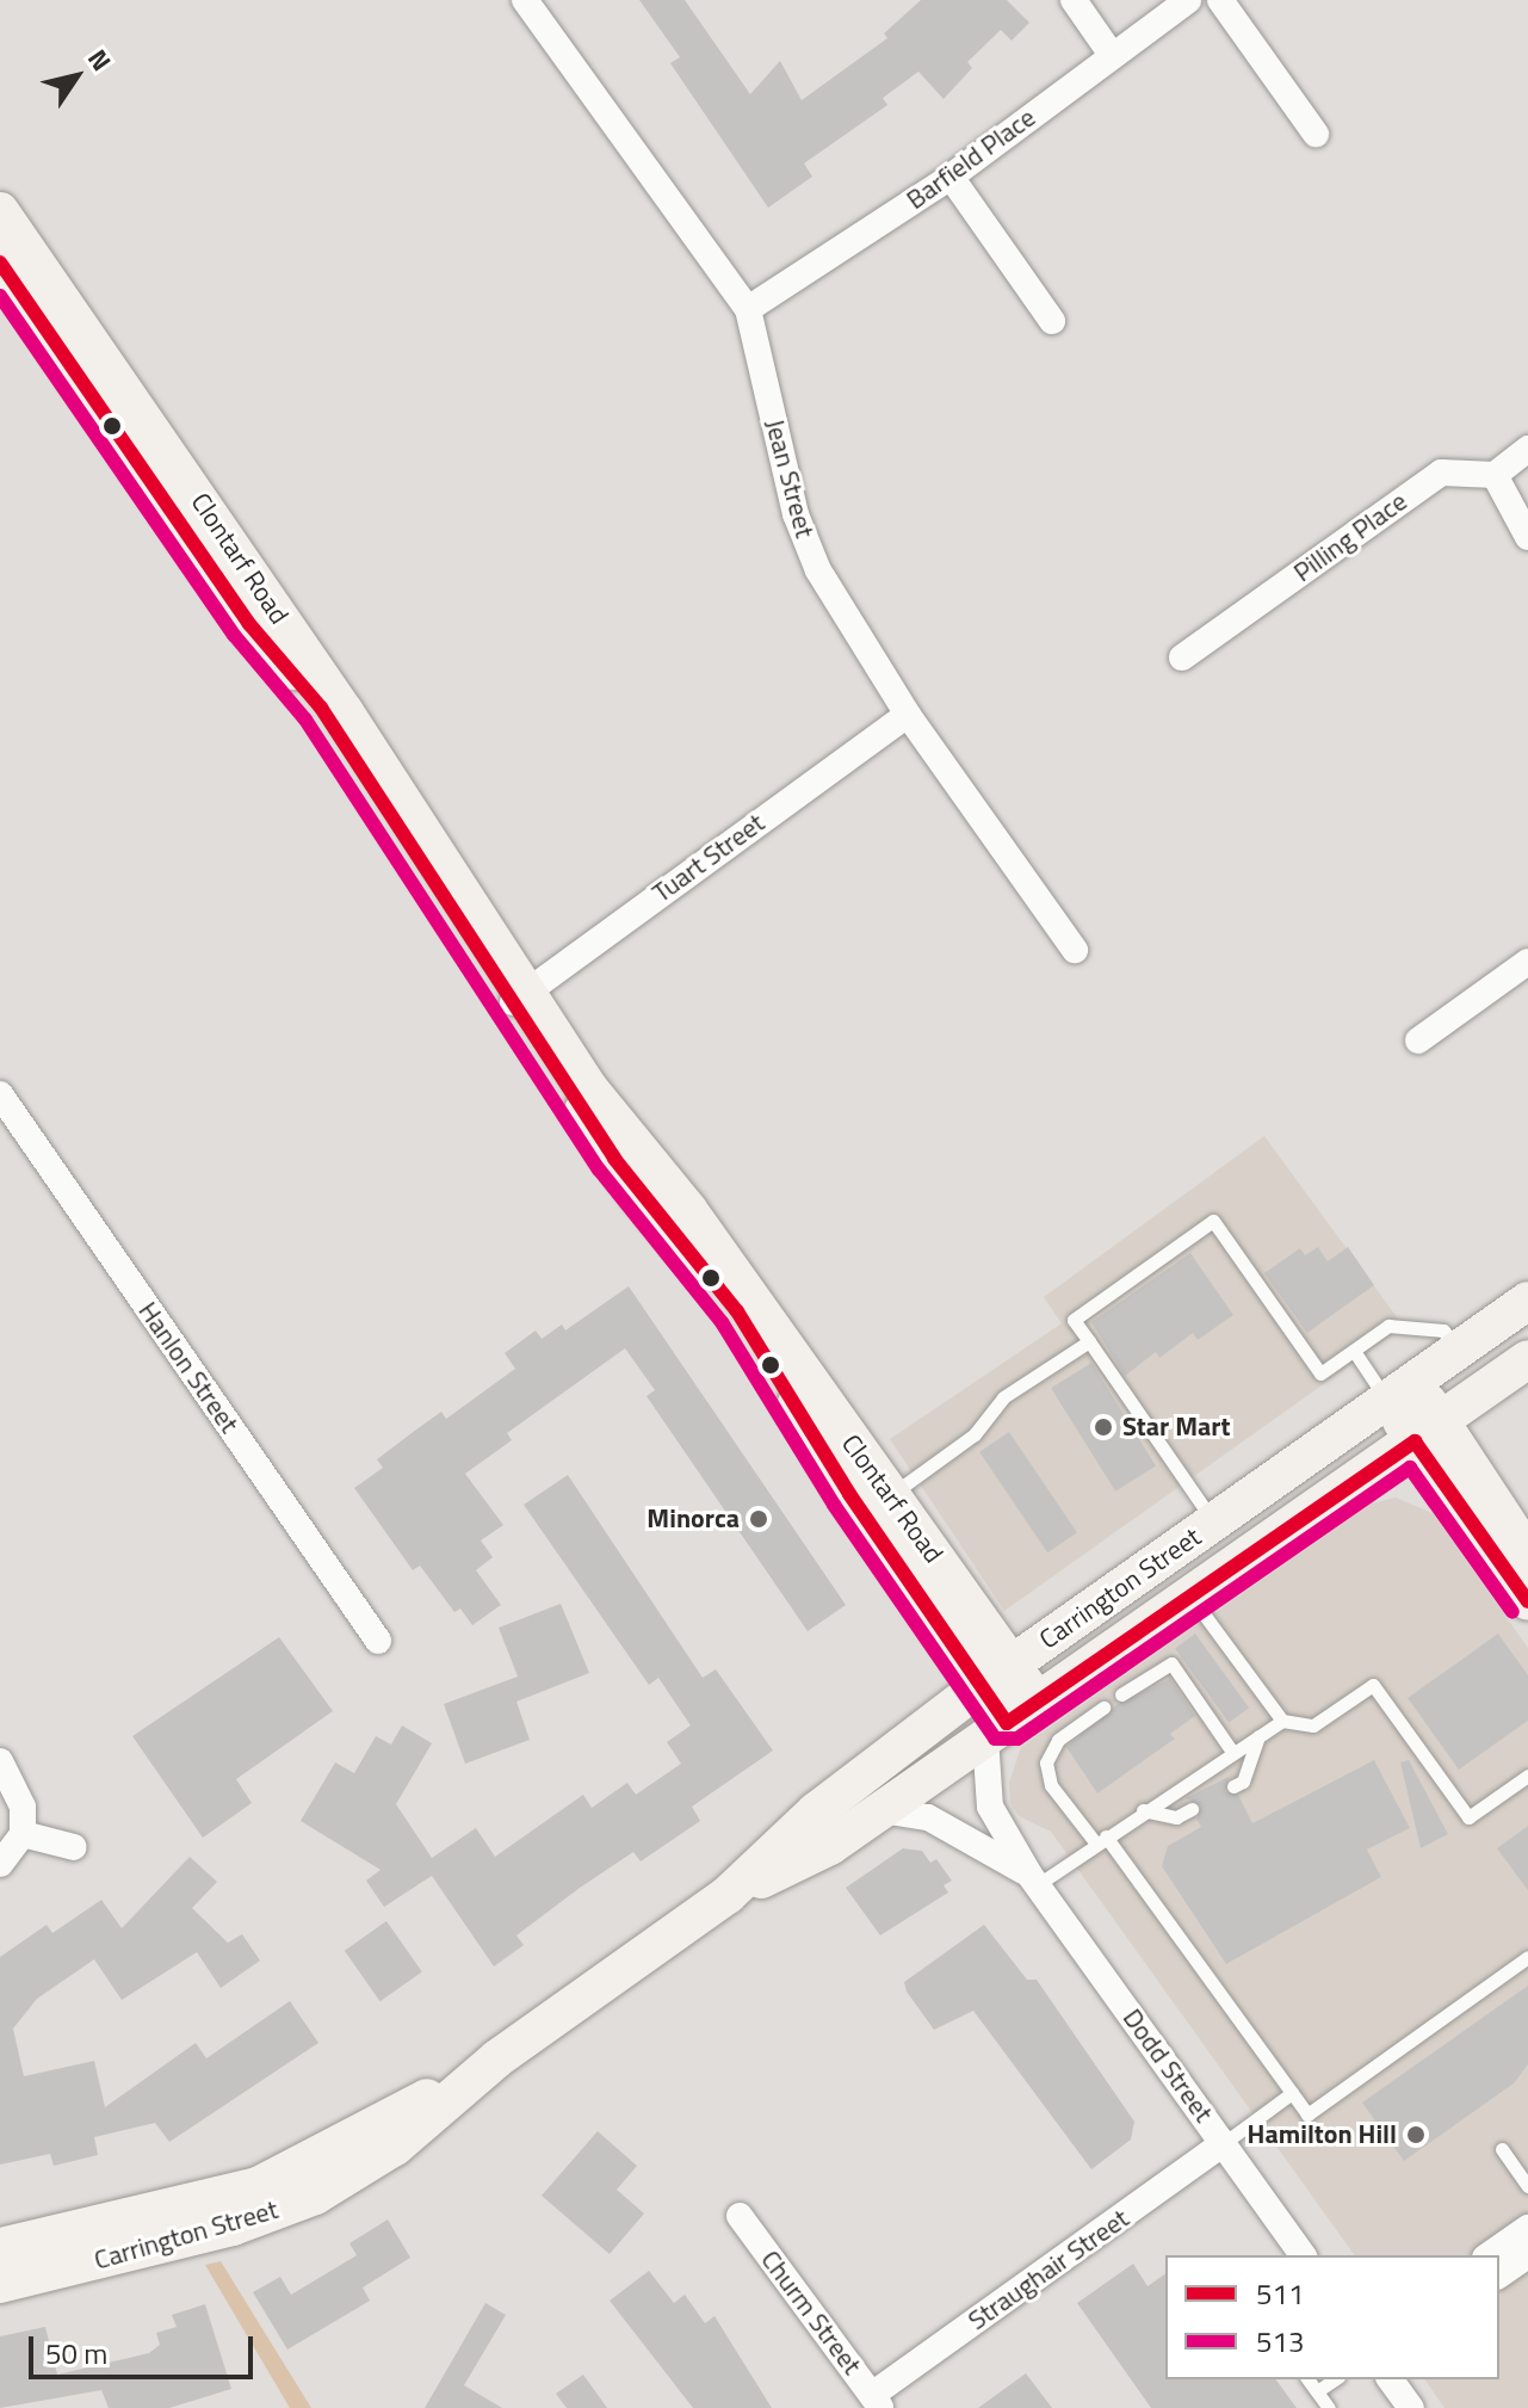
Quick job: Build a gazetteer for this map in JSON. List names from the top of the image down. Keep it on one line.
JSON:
{"streets":{"main road":["Clontarf Road","Carrington Street"],"street":["Barfield Place","Jean Street","Pilling Place","Tuart Street","Hanlon Street","Dodd Street","Straughair Street","Churm Street"]},"crossings":[["Barfield Place","Jean Street"],["Jean Street","Tuart Street"],["Clontarf Road","Tuart Street"],["Clontarf Road","Carrington Street"],["Clontarf Road","Dodd Street"],["Carrington Street","Dodd Street"],["Dodd Street","Straughair Street"],["Straughair Street","Churm Street"]],"places":["Star Mart","Minorca","Hamilton Hill"],"lines":["transit line 511","transit line 513"],"legend":["511","513"],"scale_bar":"50 m","north":"top right"}
